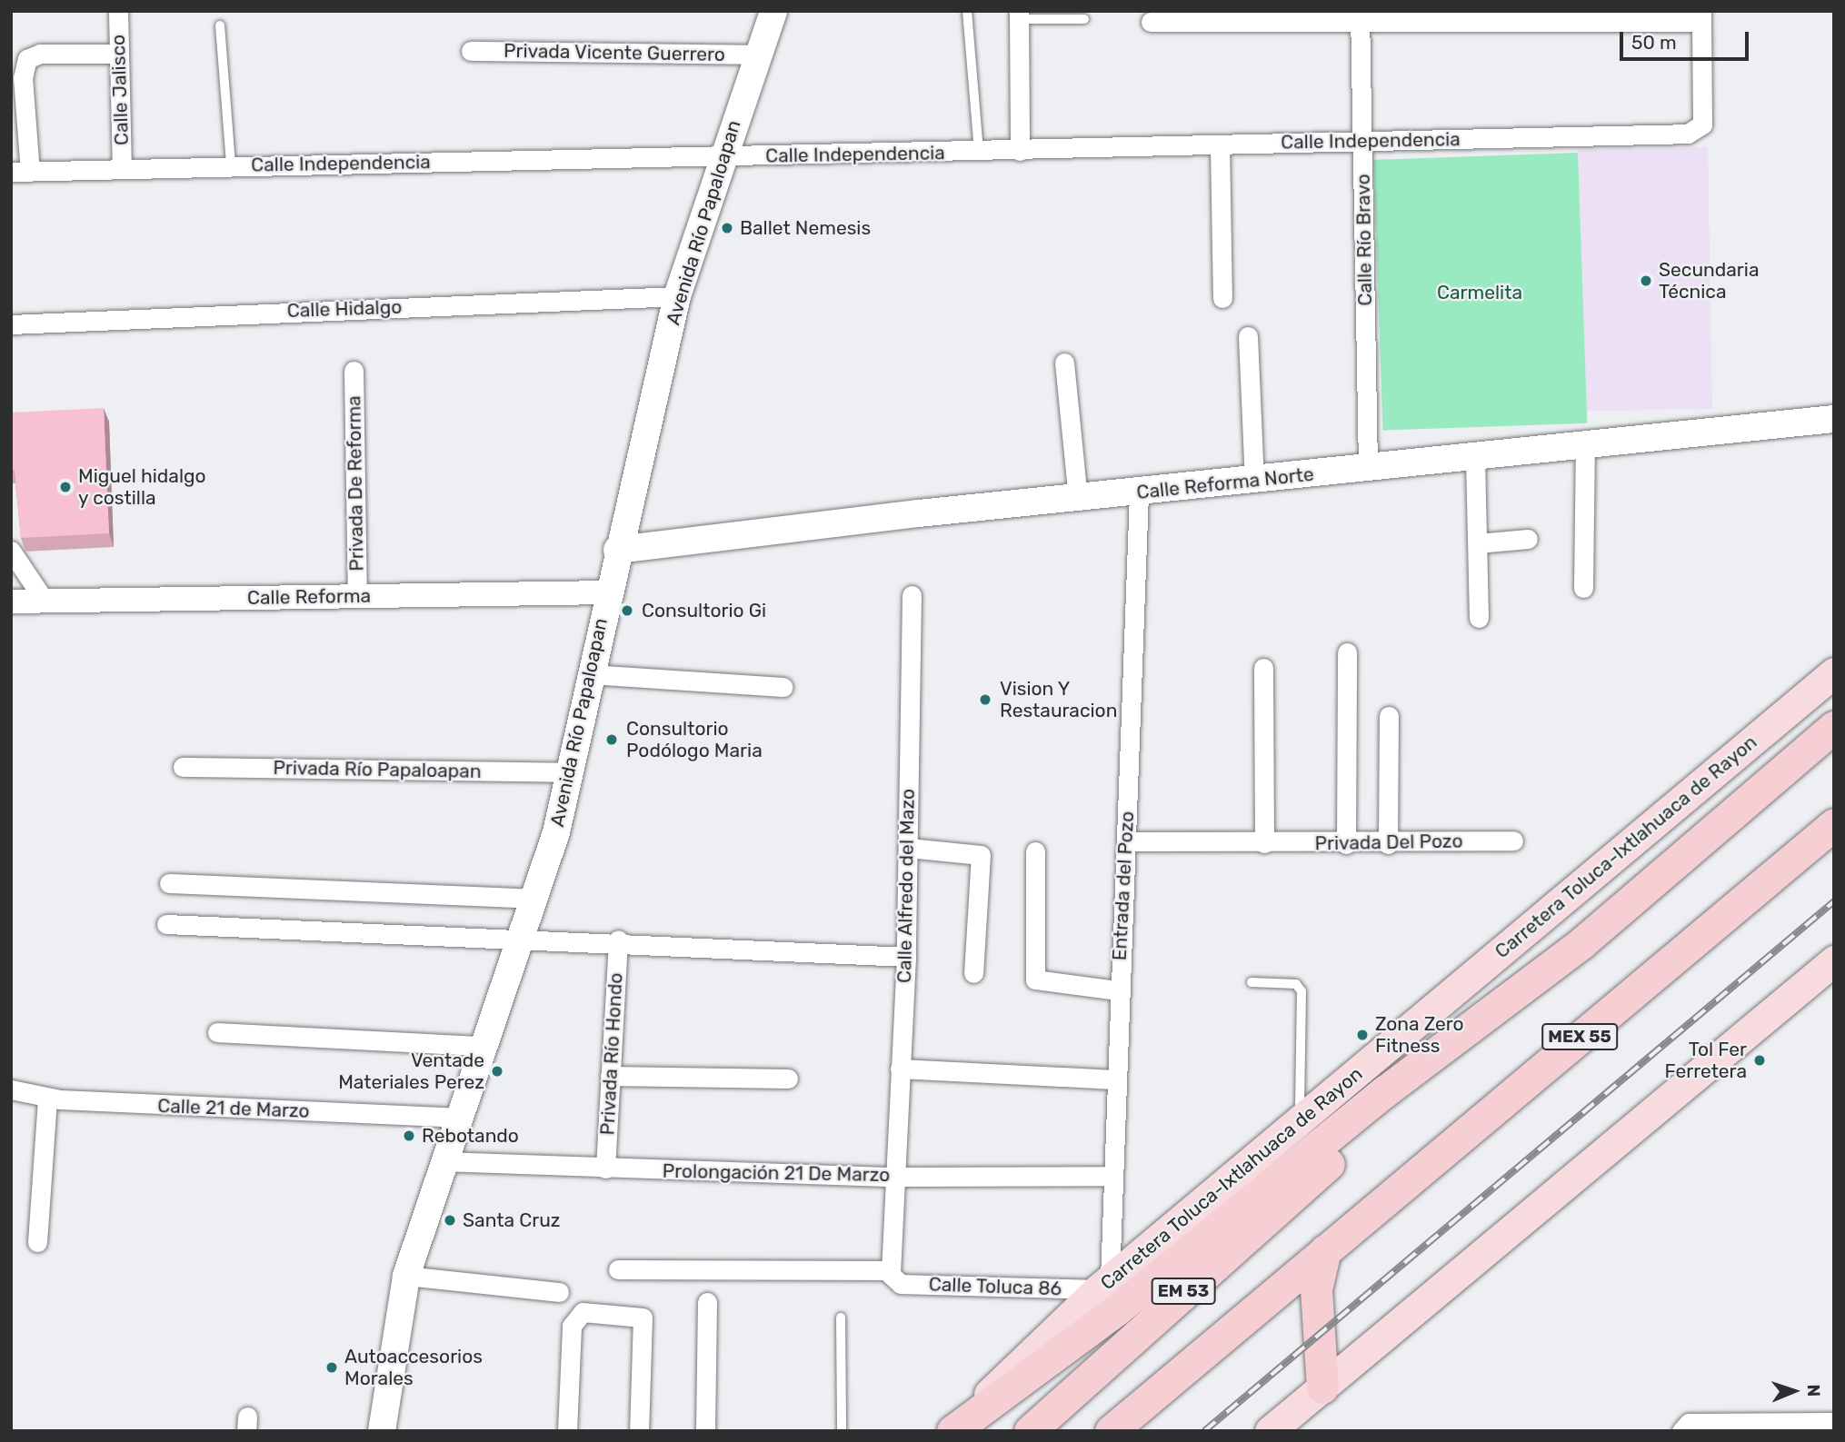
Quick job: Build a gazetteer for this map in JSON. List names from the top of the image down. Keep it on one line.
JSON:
{"streets":{"highway":["Carretera Toluca-Ixtlahuaca de Rayon","MEX 55","EM 53"],"main road":["Avenida Río Papaloapan","Calle Reforma Norte"],"street":["Privada Vicente Guerrero","Calle Jalisco","Calle Independencia","Calle Río Bravo","Calle Hidalgo","Privada De Reforma","Calle Reforma","Privada Río Papaloapan","Privada Del Pozo","Calle Alfredo del Mazo","Entrada del Pozo","Privada Río Hondo","Calle 21 de Marzo","Prolongación 21 De Marzo","Calle Toluca 86"]},"crossings":[["Privada Vicente Guerrero","Avenida Río Papaloapan"],["Calle Jalisco","Calle Independencia"],["Calle Independencia","Avenida Río Papaloapan"],["Calle Independencia","Calle Río Bravo"],["Avenida Río Papaloapan","Calle Hidalgo"],["Avenida Río Papaloapan","Calle Reforma Norte"],["Avenida Río Papaloapan","Calle Reforma"],["Avenida Río Papaloapan","Privada Río Papaloapan"],["Avenida Río Papaloapan","Calle 21 de Marzo"],["Avenida Río Papaloapan","Prolongación 21 De Marzo"],["Calle Río Bravo","Calle Reforma Norte"],["Privada De Reforma","Calle Reforma"],["Calle Reforma Norte","Entrada del Pozo"],["Privada Del Pozo","Entrada del Pozo"],["Carretera Toluca-Ixtlahuaca de Rayon","Entrada del Pozo"],["Carretera Toluca-Ixtlahuaca de Rayon","Calle Toluca 86"],["Carretera Toluca-Ixtlahuaca de Rayon","EM 53"],["Calle Alfredo del Mazo","Prolongación 21 De Marzo"],["Calle Alfredo del Mazo","Calle Toluca 86"],["Entrada del Pozo","Prolongación 21 De Marzo"],["Entrada del Pozo","Calle Toluca 86"],["Privada Río Hondo","Prolongación 21 De Marzo"]],"parks":["Carmelita"],"places":["Ballet Nemesis","Secundaria Técnica","Miguel hidalgo y costilla","Consultorio Gi","Vision Y Restauracion","Consultorio Podólogo Maria","Zona Zero Fitness","Tol Fer Ferretera","Ventade Materiales Perez","Rebotando","Santa Cruz","Autoaccesorios Morales"],"scale_bar":"50 m","north":"right"}
